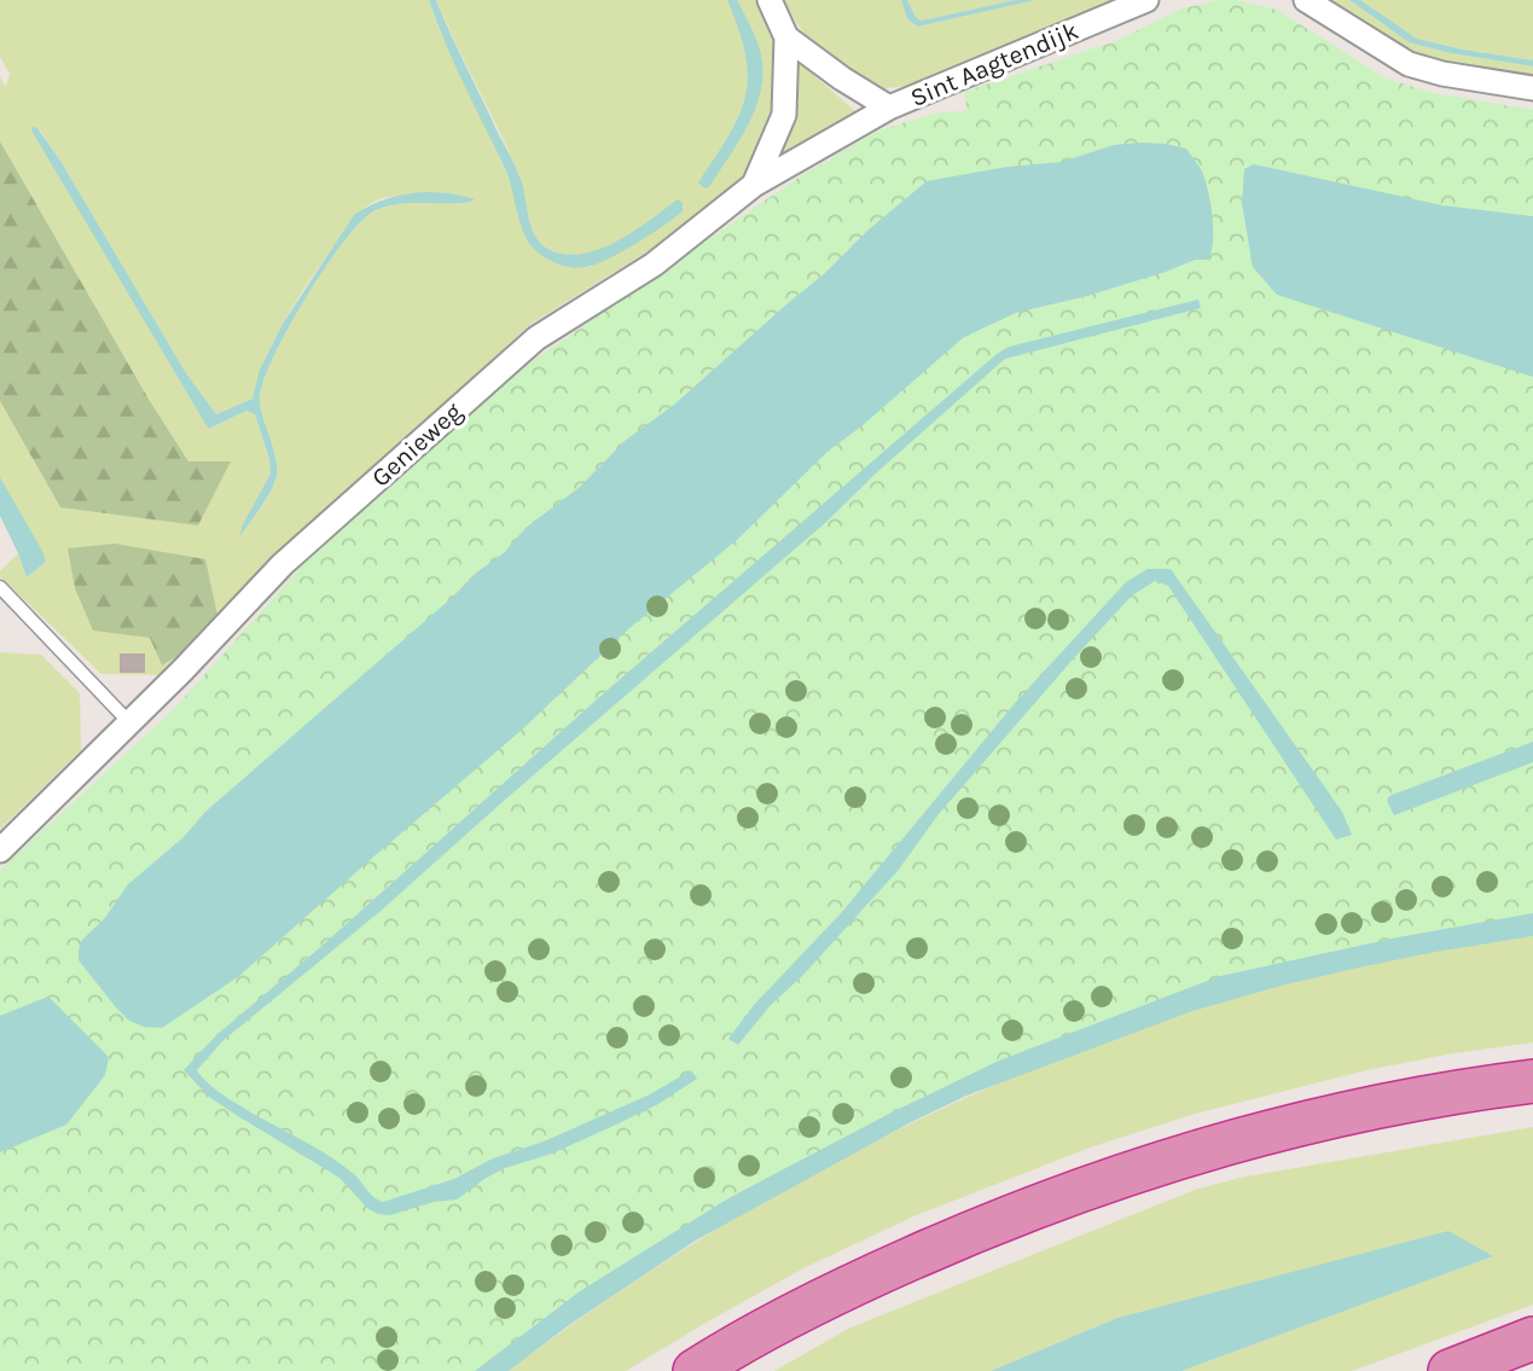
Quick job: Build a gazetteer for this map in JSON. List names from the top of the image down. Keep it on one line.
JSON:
{"streets":{"street":["Sint Aagtendijk","Genieweg"]},"crossings":[["Sint Aagtendijk","Genieweg"]]}
